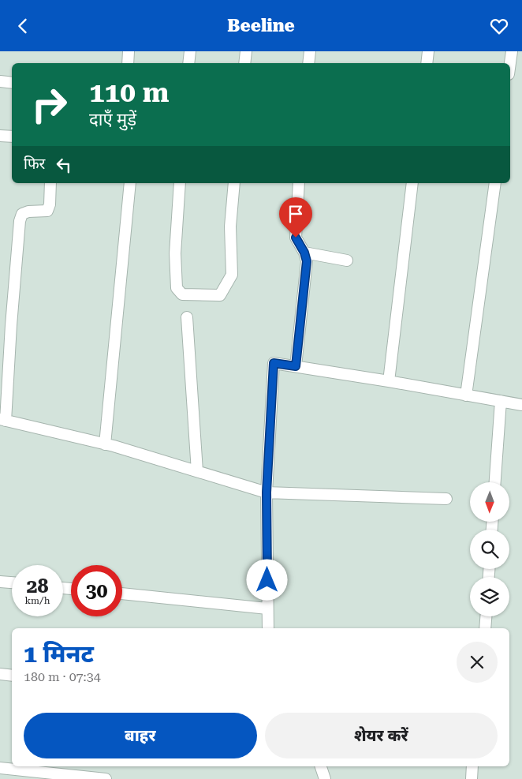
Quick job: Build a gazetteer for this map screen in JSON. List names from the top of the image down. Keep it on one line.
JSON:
{"north":"bottom","page":{"header":"Beeline","turn":["110 m","दाएँ मुड़ें"],"then":"फिर","speed":"28 km/h","limit":"30","heading":["1 मिनट","180 m · 07:34"],"buttons":["बाहर","शेयर करें"]}}
